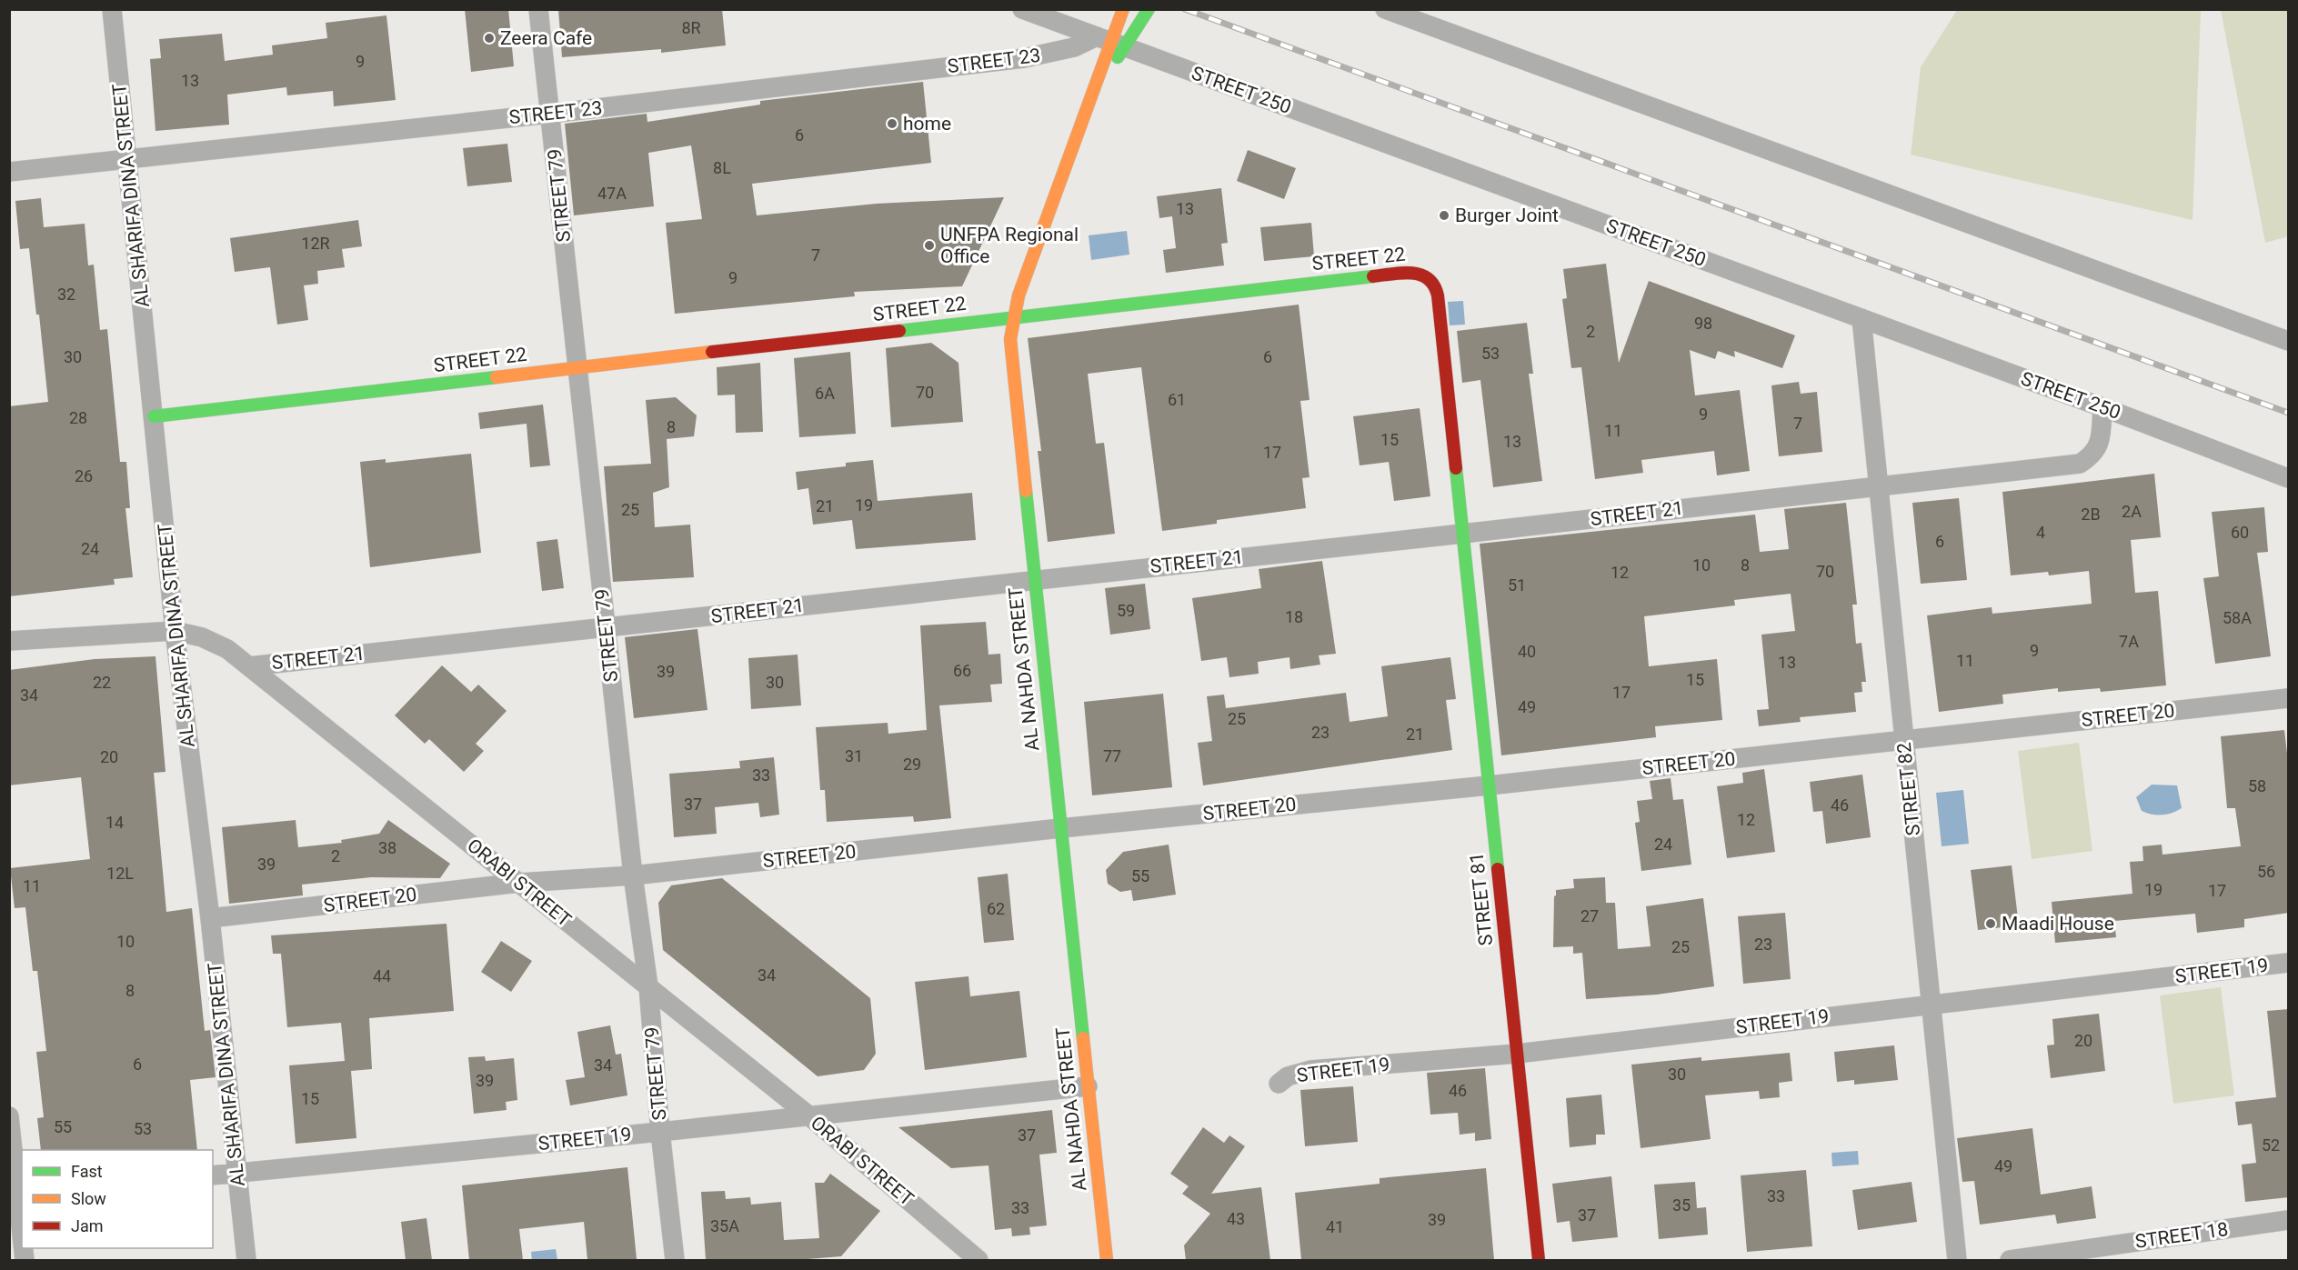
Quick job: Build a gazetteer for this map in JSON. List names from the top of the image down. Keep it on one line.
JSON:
{"streets":{"street":["STREET 23","STREET 250","AL SHARIFA DINA STREET","STREET 79","STREET 22","STREET 21","AL NAHDA STREET","STREET 20","STREET 82","ORABI STREET","STREET 81","STREET 19","STREET 18"]},"crossings":[["STREET 23","STREET 250"],["STREET 23","AL SHARIFA DINA STREET"],["STREET 23","STREET 79"],["STREET 23","AL NAHDA STREET"],["STREET 250","STREET 21"],["STREET 250","AL NAHDA STREET"],["STREET 250","STREET 82"],["AL SHARIFA DINA STREET","STREET 22"],["AL SHARIFA DINA STREET","STREET 20"],["AL SHARIFA DINA STREET","ORABI STREET"],["AL SHARIFA DINA STREET","STREET 19"],["STREET 79","STREET 22"],["STREET 79","STREET 21"],["STREET 79","STREET 20"],["STREET 79","ORABI STREET"],["STREET 79","STREET 19"],["STREET 22","STREET 21"],["STREET 22","AL NAHDA STREET"],["STREET 22","STREET 81"],["STREET 21","AL NAHDA STREET"],["STREET 21","STREET 82"],["STREET 21","ORABI STREET"],["STREET 21","STREET 81"],["AL NAHDA STREET","STREET 20"],["AL NAHDA STREET","STREET 19"],["STREET 20","STREET 82"],["STREET 20","ORABI STREET"],["STREET 20","STREET 81"],["STREET 82","STREET 19"],["ORABI STREET","STREET 19"],["STREET 81","STREET 19"]],"places":["Zeera Cafe","home","Burger Joint","UNFPA Regional Office","Maadi House"],"house_numbers":["8R","9","13","6","8L","47A","13","12R","7","9","32","98","2","53","30","6","70","6A","61","9","28","7","8","11","15","13","17","26","19","21","25","2A","2B","4","60","6","24","10","8","70","12","51","59","18","58A","7A","9","40","11","13","66","39","15","22","30","17","34","49","25","23","21","31","77","20","29","33","58","37","46","12","14","24","38","2","39","56","12L","55","11","19","17","62","27","10","23","25","34","44","8","20","6","34","30","39","46","15","55","53","37","52","49","33","35","33","37","43","39","35A","41"],"legend":["Fast","Slow","Jam"]}
